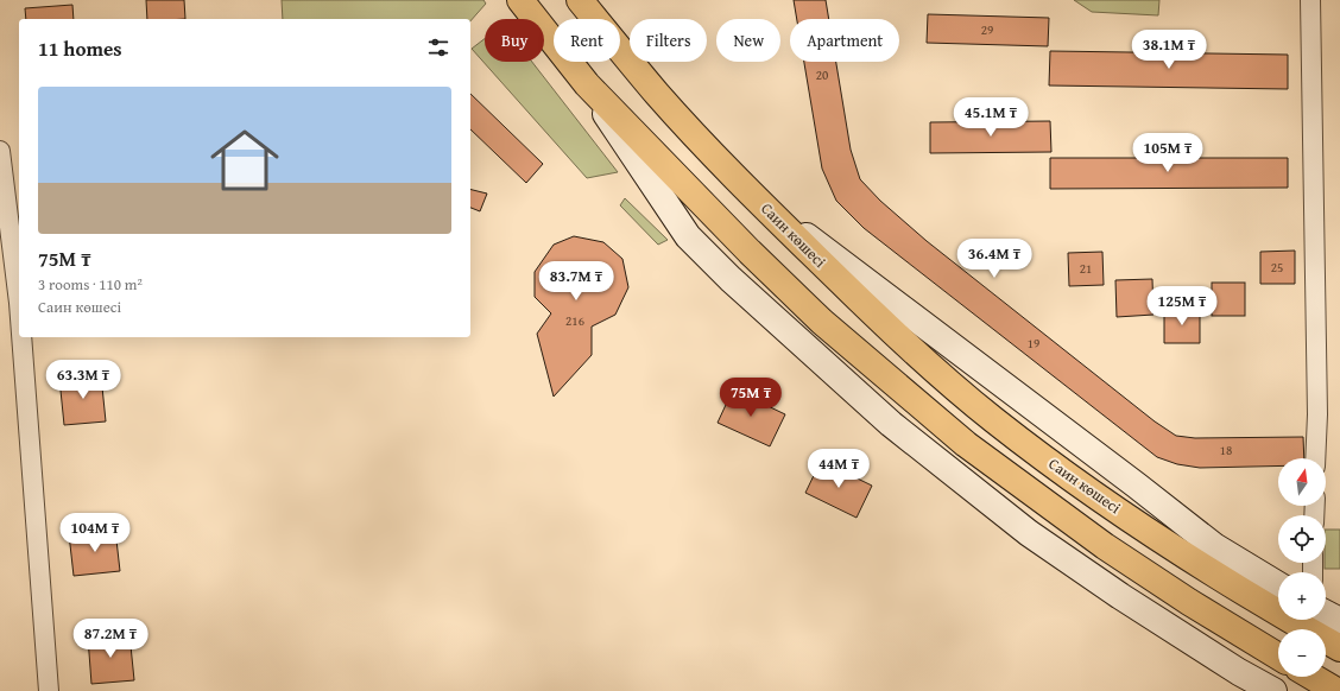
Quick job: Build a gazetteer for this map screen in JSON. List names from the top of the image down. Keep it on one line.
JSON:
{"streets":{"main road":["Саин көшесі"]},"house_numbers":["29","20","25","21","216","19","18"],"north":"top","page":{"chip":["Buy","Rent","Filters","New","Apartment"],"heading":"11 homes","price":["38.1M ₸","45.1M ₸","105M ₸","36.4M ₸","83.7M ₸","125M ₸","63.3M ₸","75M ₸","44M ₸","104M ₸","87.2M ₸"],"list":[{"name":"75M ₸","note":"3 rooms · 110 m² · Саин көшесі"}],"map_buttons":["+","−"]}}
